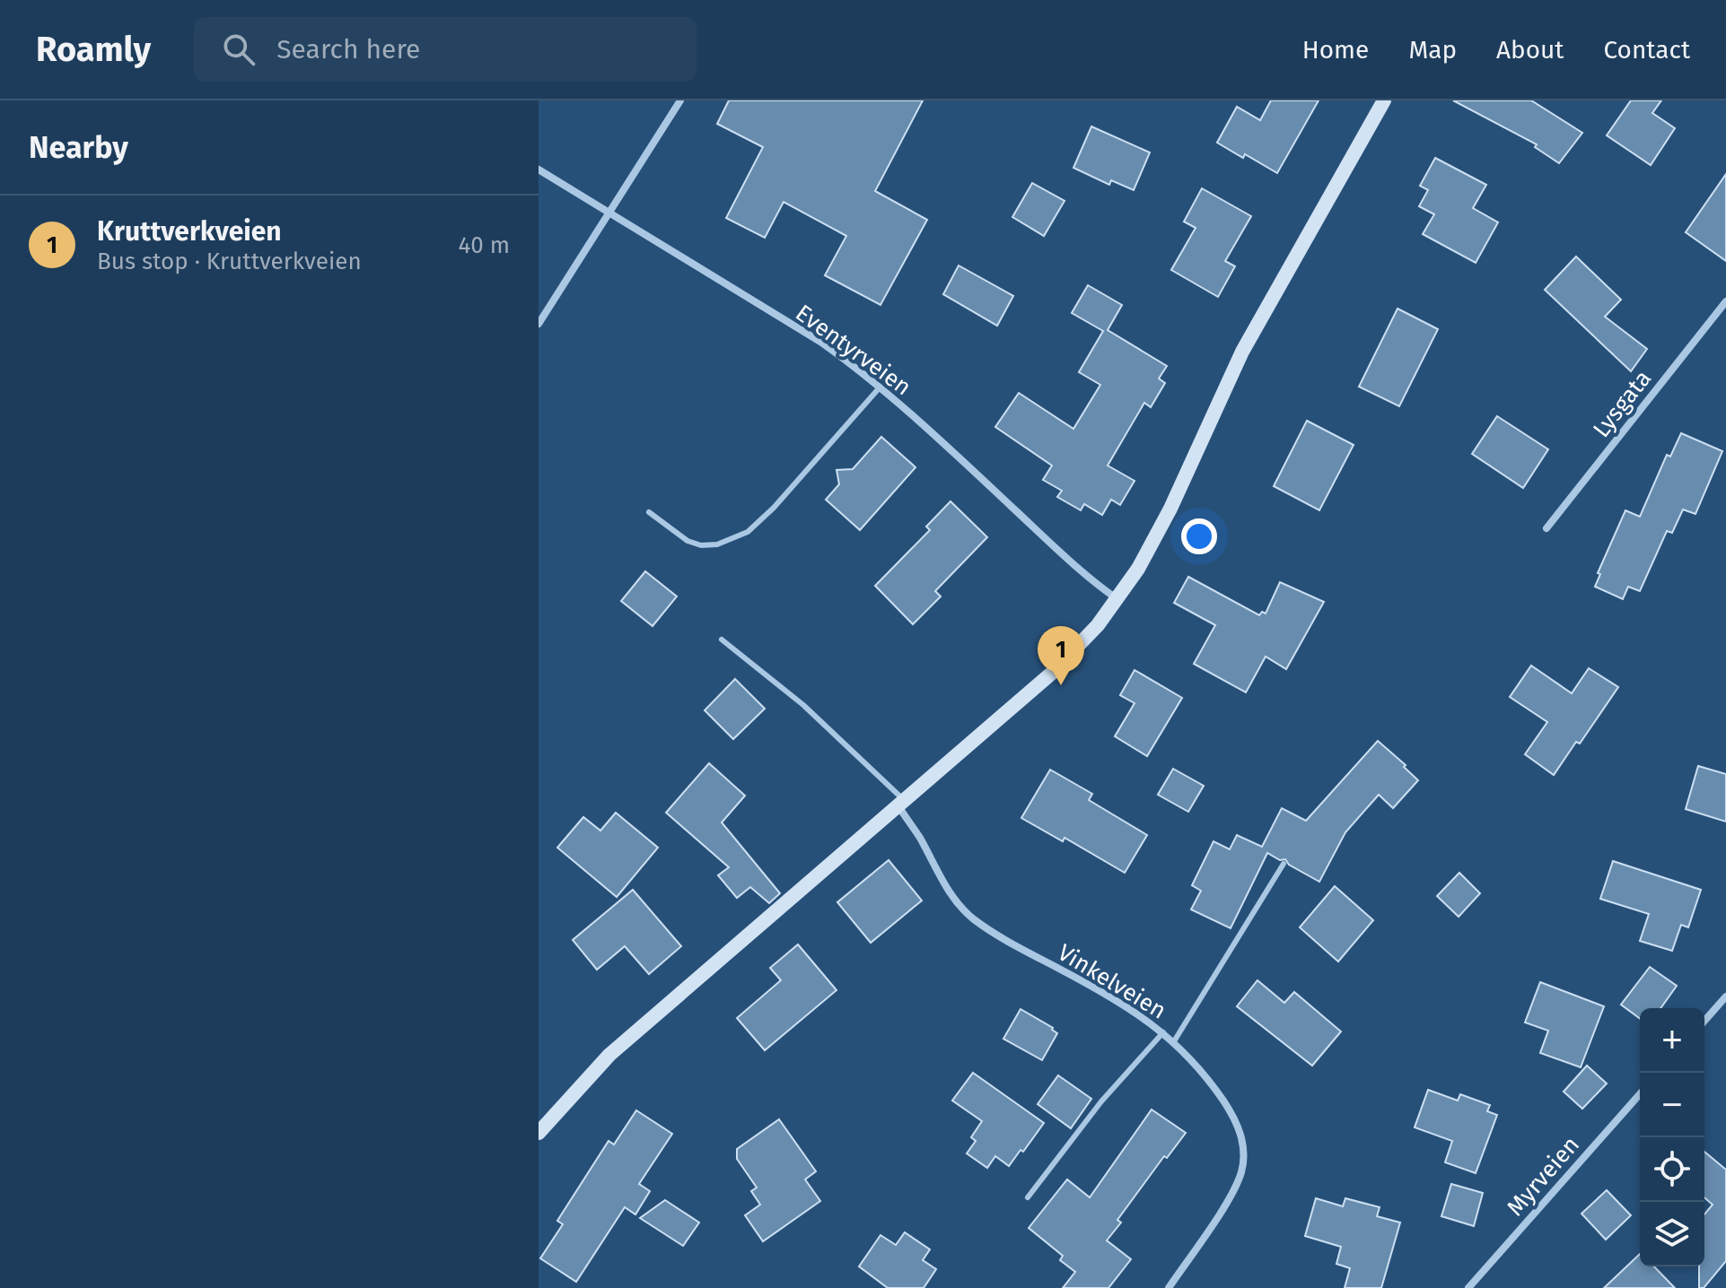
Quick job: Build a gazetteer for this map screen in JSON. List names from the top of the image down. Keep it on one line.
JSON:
{"streets":{"street":["Eventyrveien","Lysgata","Vinkelveien","Myrveien"]},"page":{"header":"Roamly","search":"Search here","nav":["Home","Map","About","Contact"],"heading":"Nearby","list":[{"mark":"1","name":"Kruttverkveien","note":"Bus stop · Kruttverkveien","value":"40 m"}],"pins":"1","map_buttons":["+","−"]}}
